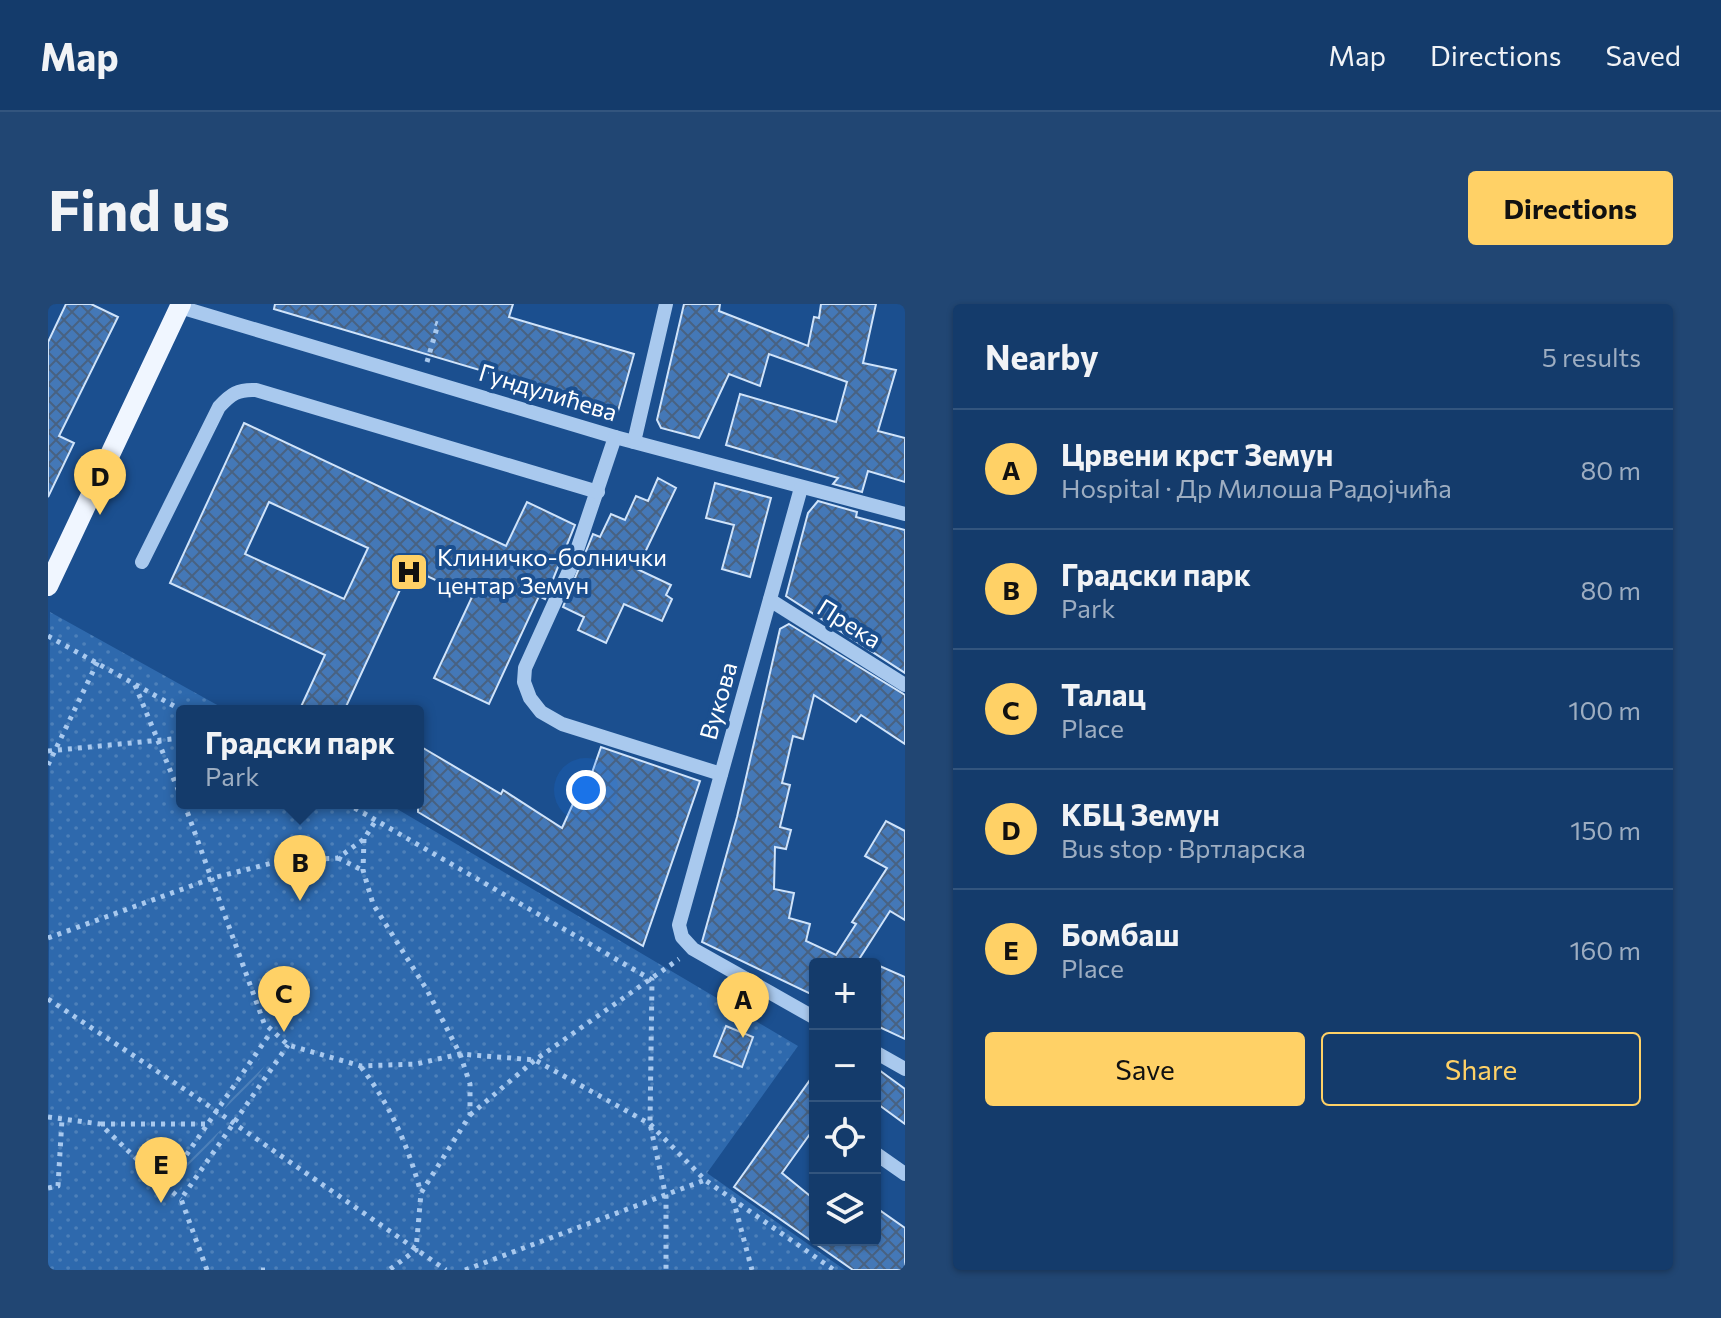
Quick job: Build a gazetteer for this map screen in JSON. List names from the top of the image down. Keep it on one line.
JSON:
{"streets":{"street":["Гундулићева","Прека","Вукова"]},"crossings":[["Гундулићева","Вукова"],["Прека","Вукова"]],"places":{"hospital":["Клиничко-болнички центар Земун"]},"page":{"header":"Map","nav":["Map","Directions","Saved"],"buttons":["Directions",["Save","Share"]],"title":"Find us","heading":["Nearby","5 results"],"list":[{"mark":"A","name":"Црвени крст Земун","note":"Hospital · Др Милоша Радојчића","value":"80 m"},{"mark":"B","name":"Градски парк","note":"Park","value":"80 m"},{"mark":"C","name":"Талац","note":"Place","value":"100 m"},{"mark":"D","name":"КБЦ Земун","note":"Bus stop · Вртларска","value":"150 m"},{"mark":"E","name":"Бомбаш","note":"Place","value":"160 m"}],"pins":["D","B","C","A","E"],"popup":["Градски парк","Park"],"map_buttons":["+","−"]}}
